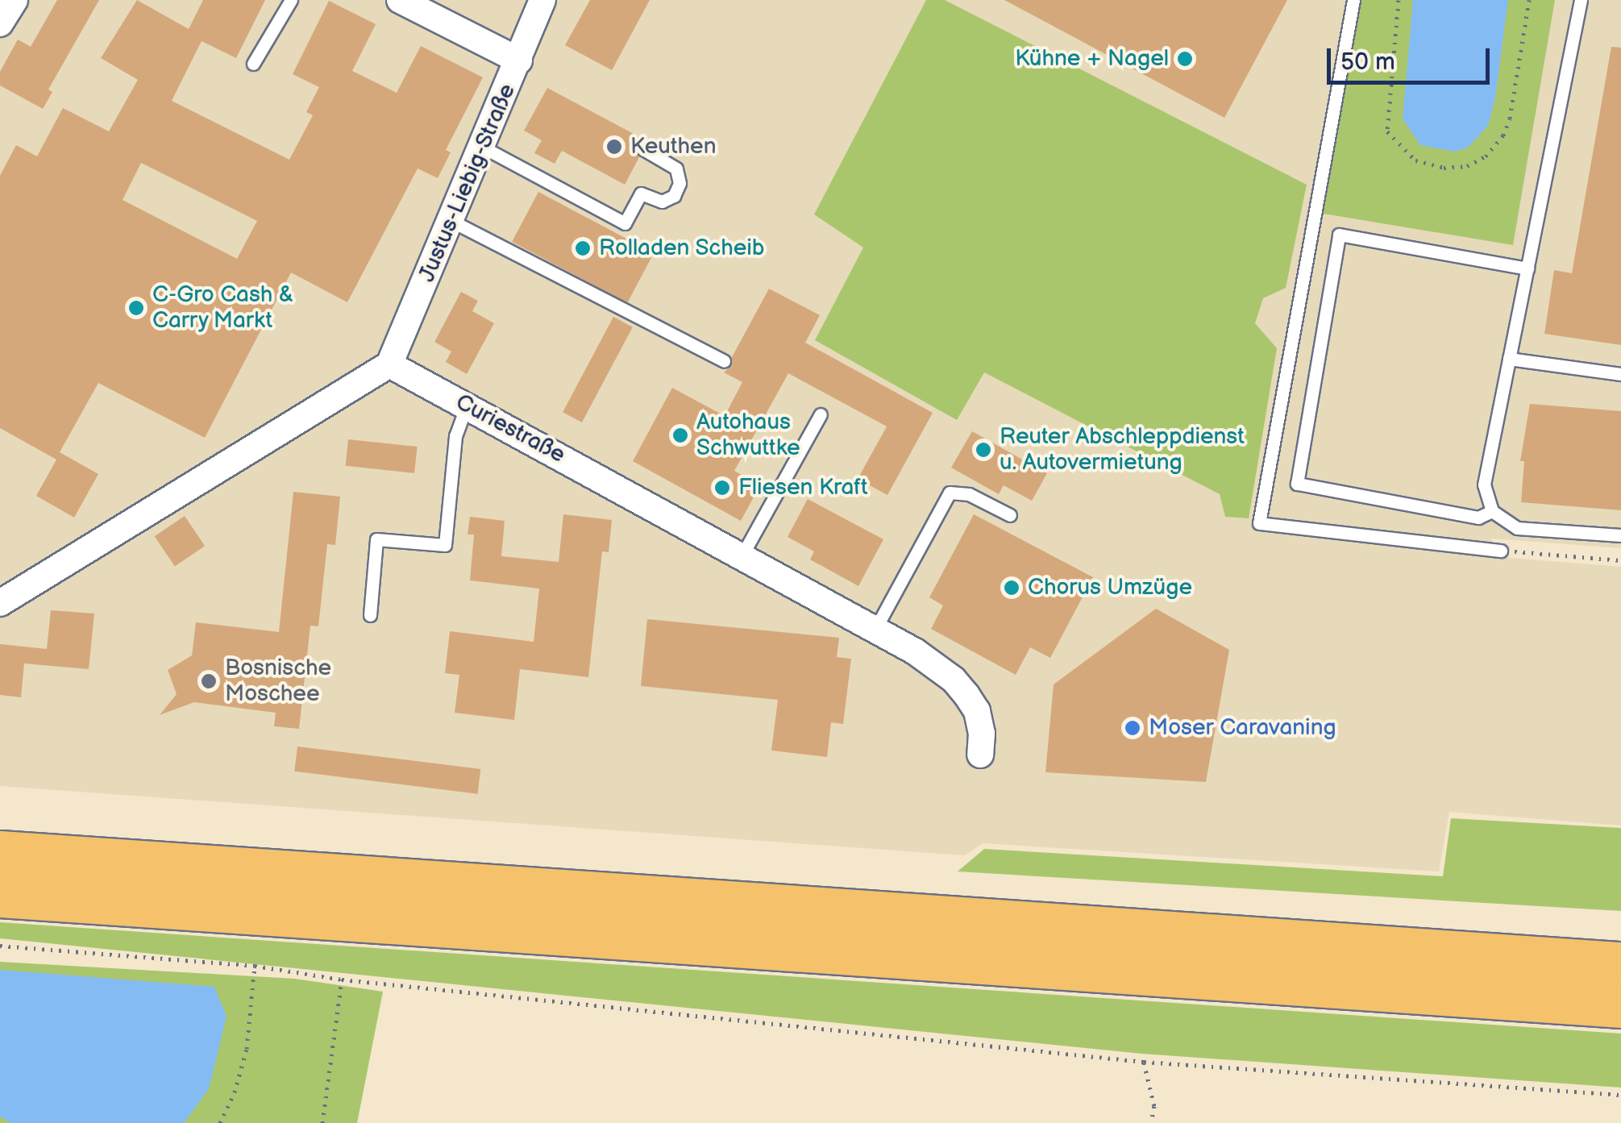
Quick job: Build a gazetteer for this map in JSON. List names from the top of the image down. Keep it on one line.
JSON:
{"streets":{"street":["Justus-Liebig-Straße","Curiestraße"]},"crossings":[["Justus-Liebig-Straße","Curiestraße"]],"places":["Kühne + Nagel","Keuthen","Rolladen Scheib","C-Gro Cash & Carry Markt","Autohaus Schwuttke","Reuter Abschleppdienst u. Autovermietung","Fliesen Kraft","Chorus Umzüge","Bosnische Moschee","Moser Caravaning"],"scale_bar":"50 m"}
